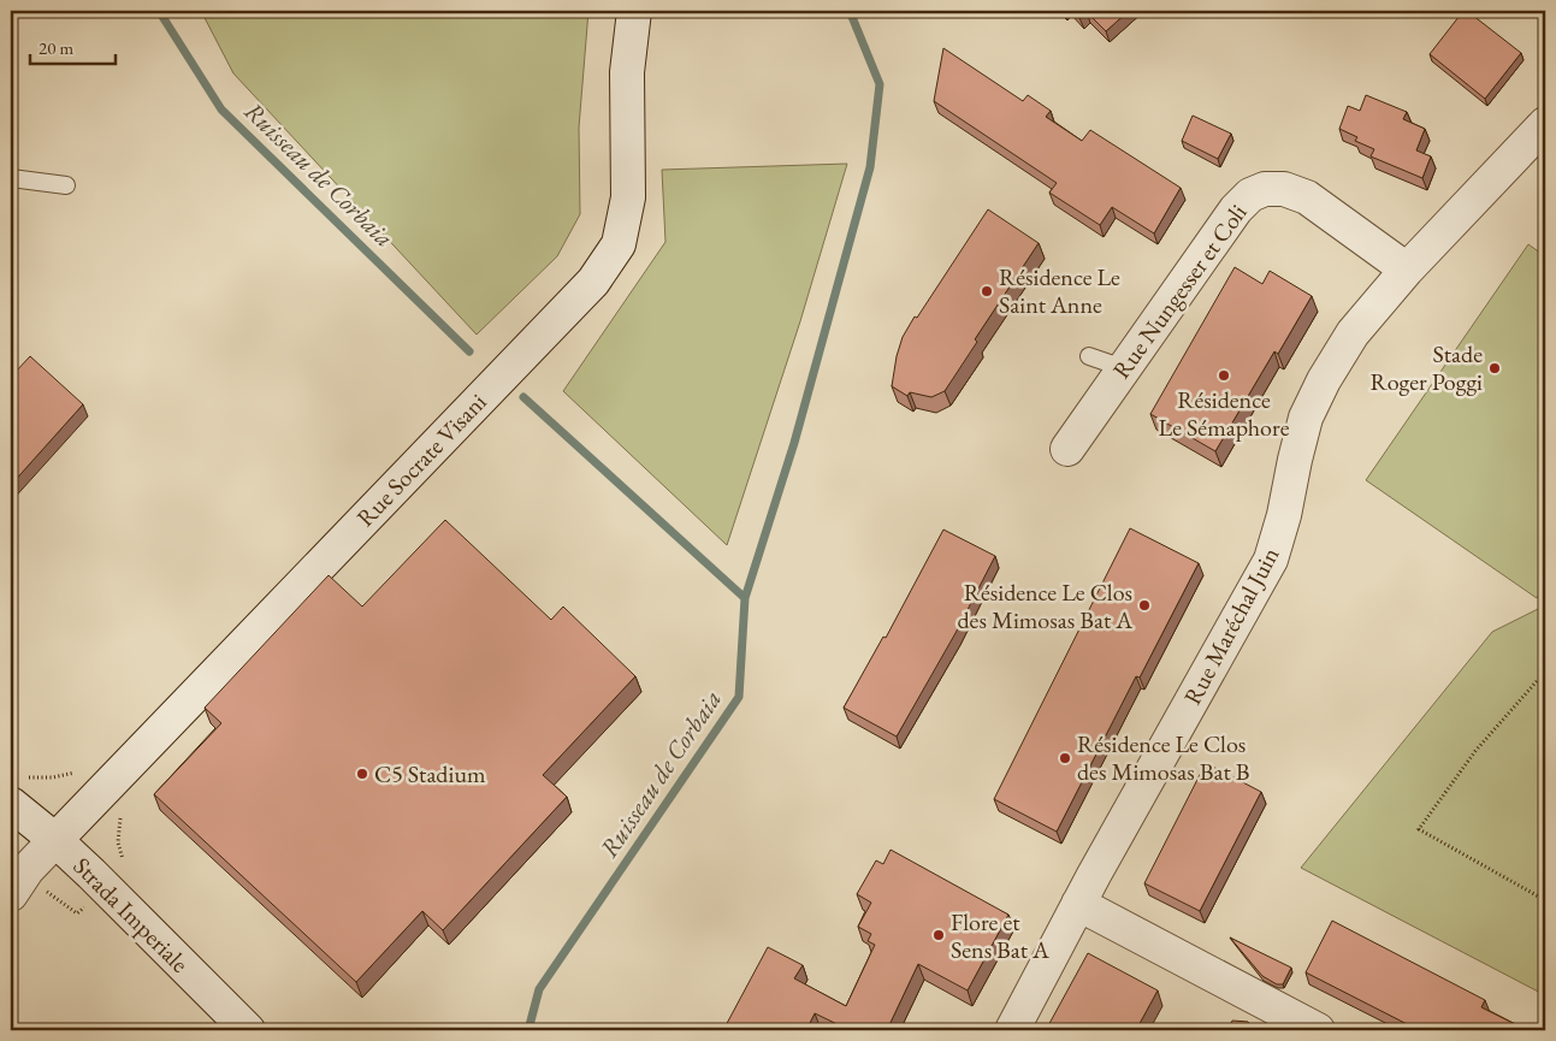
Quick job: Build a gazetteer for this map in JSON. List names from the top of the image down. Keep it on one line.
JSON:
{"streets":{"street":["Rue Nungesser et Coli","Rue Socrate Visani","Rue Maréchal Juin","Strada Imperiale"]},"crossings":[["Rue Nungesser et Coli","Rue Maréchal Juin"],["Rue Socrate Visani","Strada Imperiale"]],"water":["Ruisseau de Corbaia"],"places":["Résidence Le Saint Anne","Stade Roger Poggi","Résidence Le Sémaphore","Résidence Le Clos des Mimosas Bat A","Résidence Le Clos des Mimosas Bat B","C5 Stadium","Flore et Sens Bat A"],"scale_bar":"20 m"}
